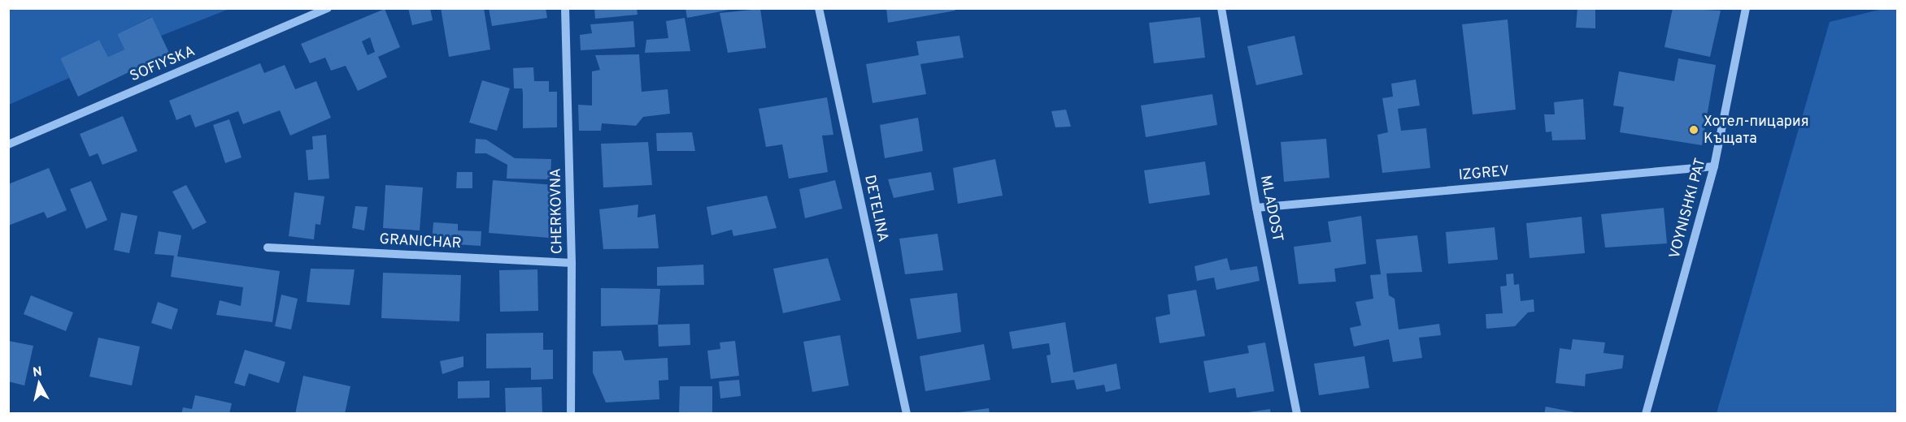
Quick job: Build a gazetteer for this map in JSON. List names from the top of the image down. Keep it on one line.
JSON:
{"streets":{"street":["SOFIYSKA","IZGREV","DETELINA","MLADOST","VOYNISHKI PAT","CHERKOVNA","GRANICHAR"]},"crossings":[["IZGREV","MLADOST"],["IZGREV","VOYNISHKI PAT"],["CHERKOVNA","GRANICHAR"]],"places":["Хотел-пицария Къщата"],"north":"top"}
